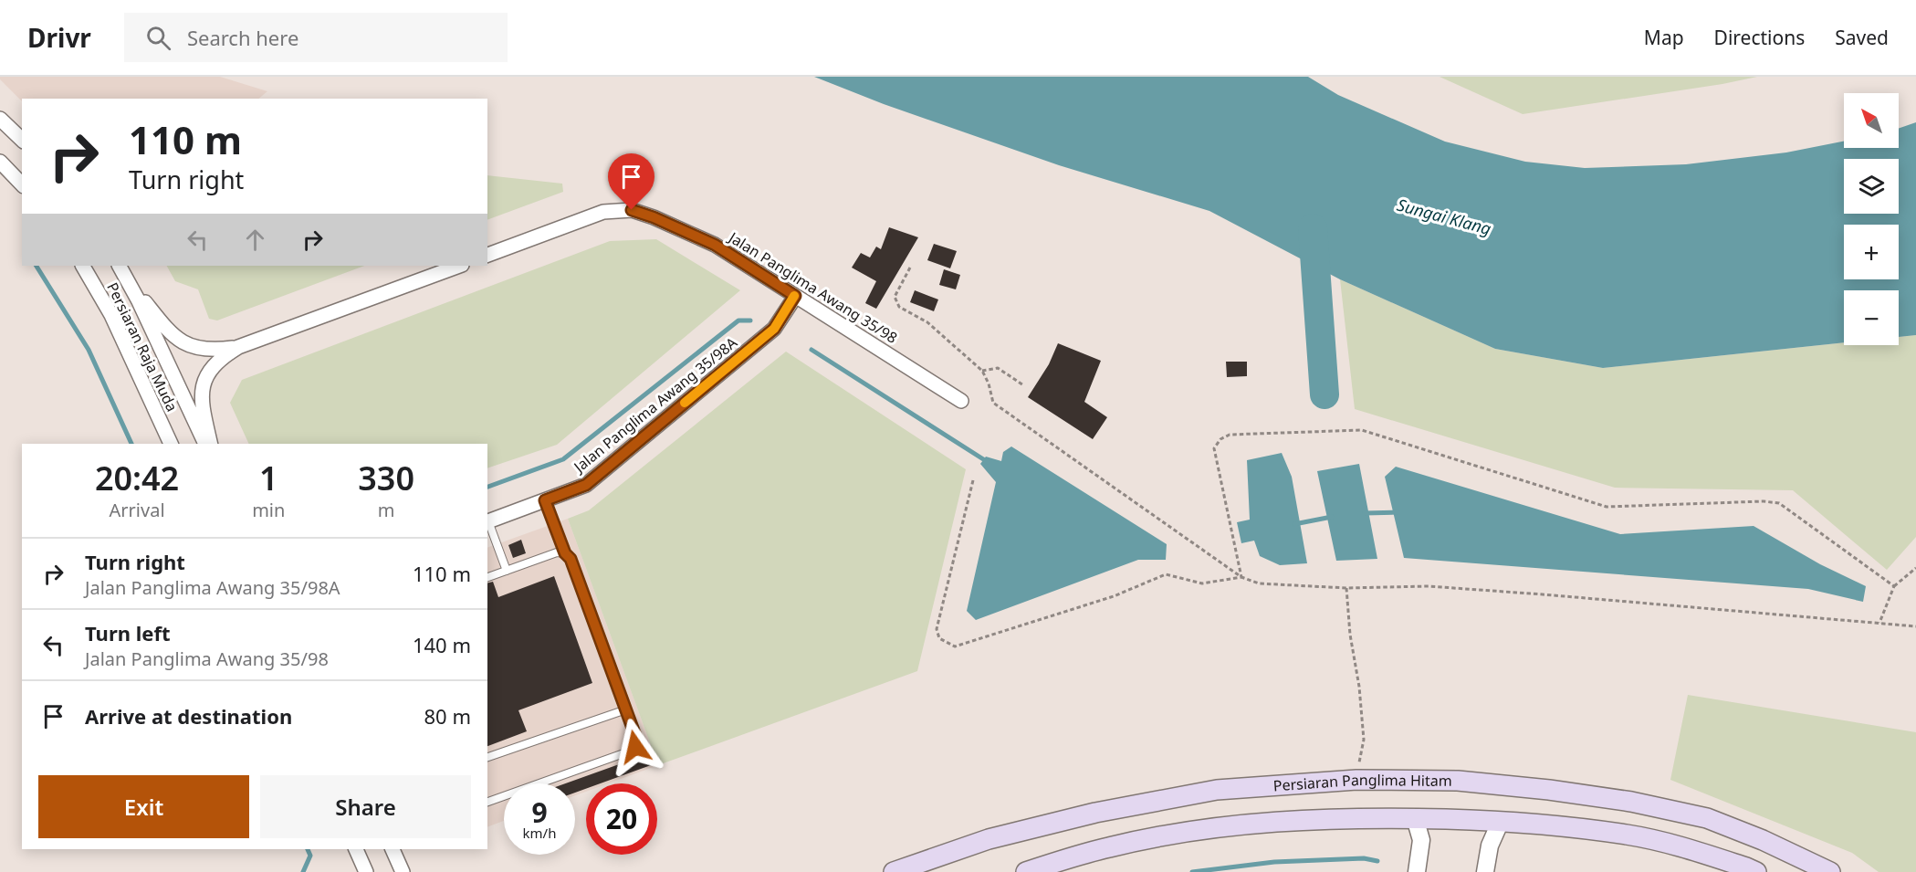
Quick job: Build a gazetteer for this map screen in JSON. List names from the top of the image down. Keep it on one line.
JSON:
{"streets":{"main road":["Persiaran Panglima Hitam"],"street":["Jalan Panglima Awang 35/98","Persiaran Raja Muda","Jalan Panglima Awang 35/98A"]},"crossings":[["Jalan Panglima Awang 35/98","Jalan Panglima Awang 35/98A"]],"water":["Sungai Klang"],"north":"top left","page":{"header":"Drivr","search":"Search here","nav":["Map","Directions","Saved"],"map_buttons":["+","−"],"turn":["110 m","Turn right"],"eta":["20:42","Arrival","1","min","330","m"],"list":[{"name":"Turn right","note":"Jalan Panglima Awang 35/98A","value":"110 m"},{"name":"Turn left","note":"Jalan Panglima Awang 35/98","value":"140 m"},{"name":"Arrive at destination","value":"80 m"}],"buttons":["Exit","Share"],"speed":"9 km/h","limit":"20"}}
